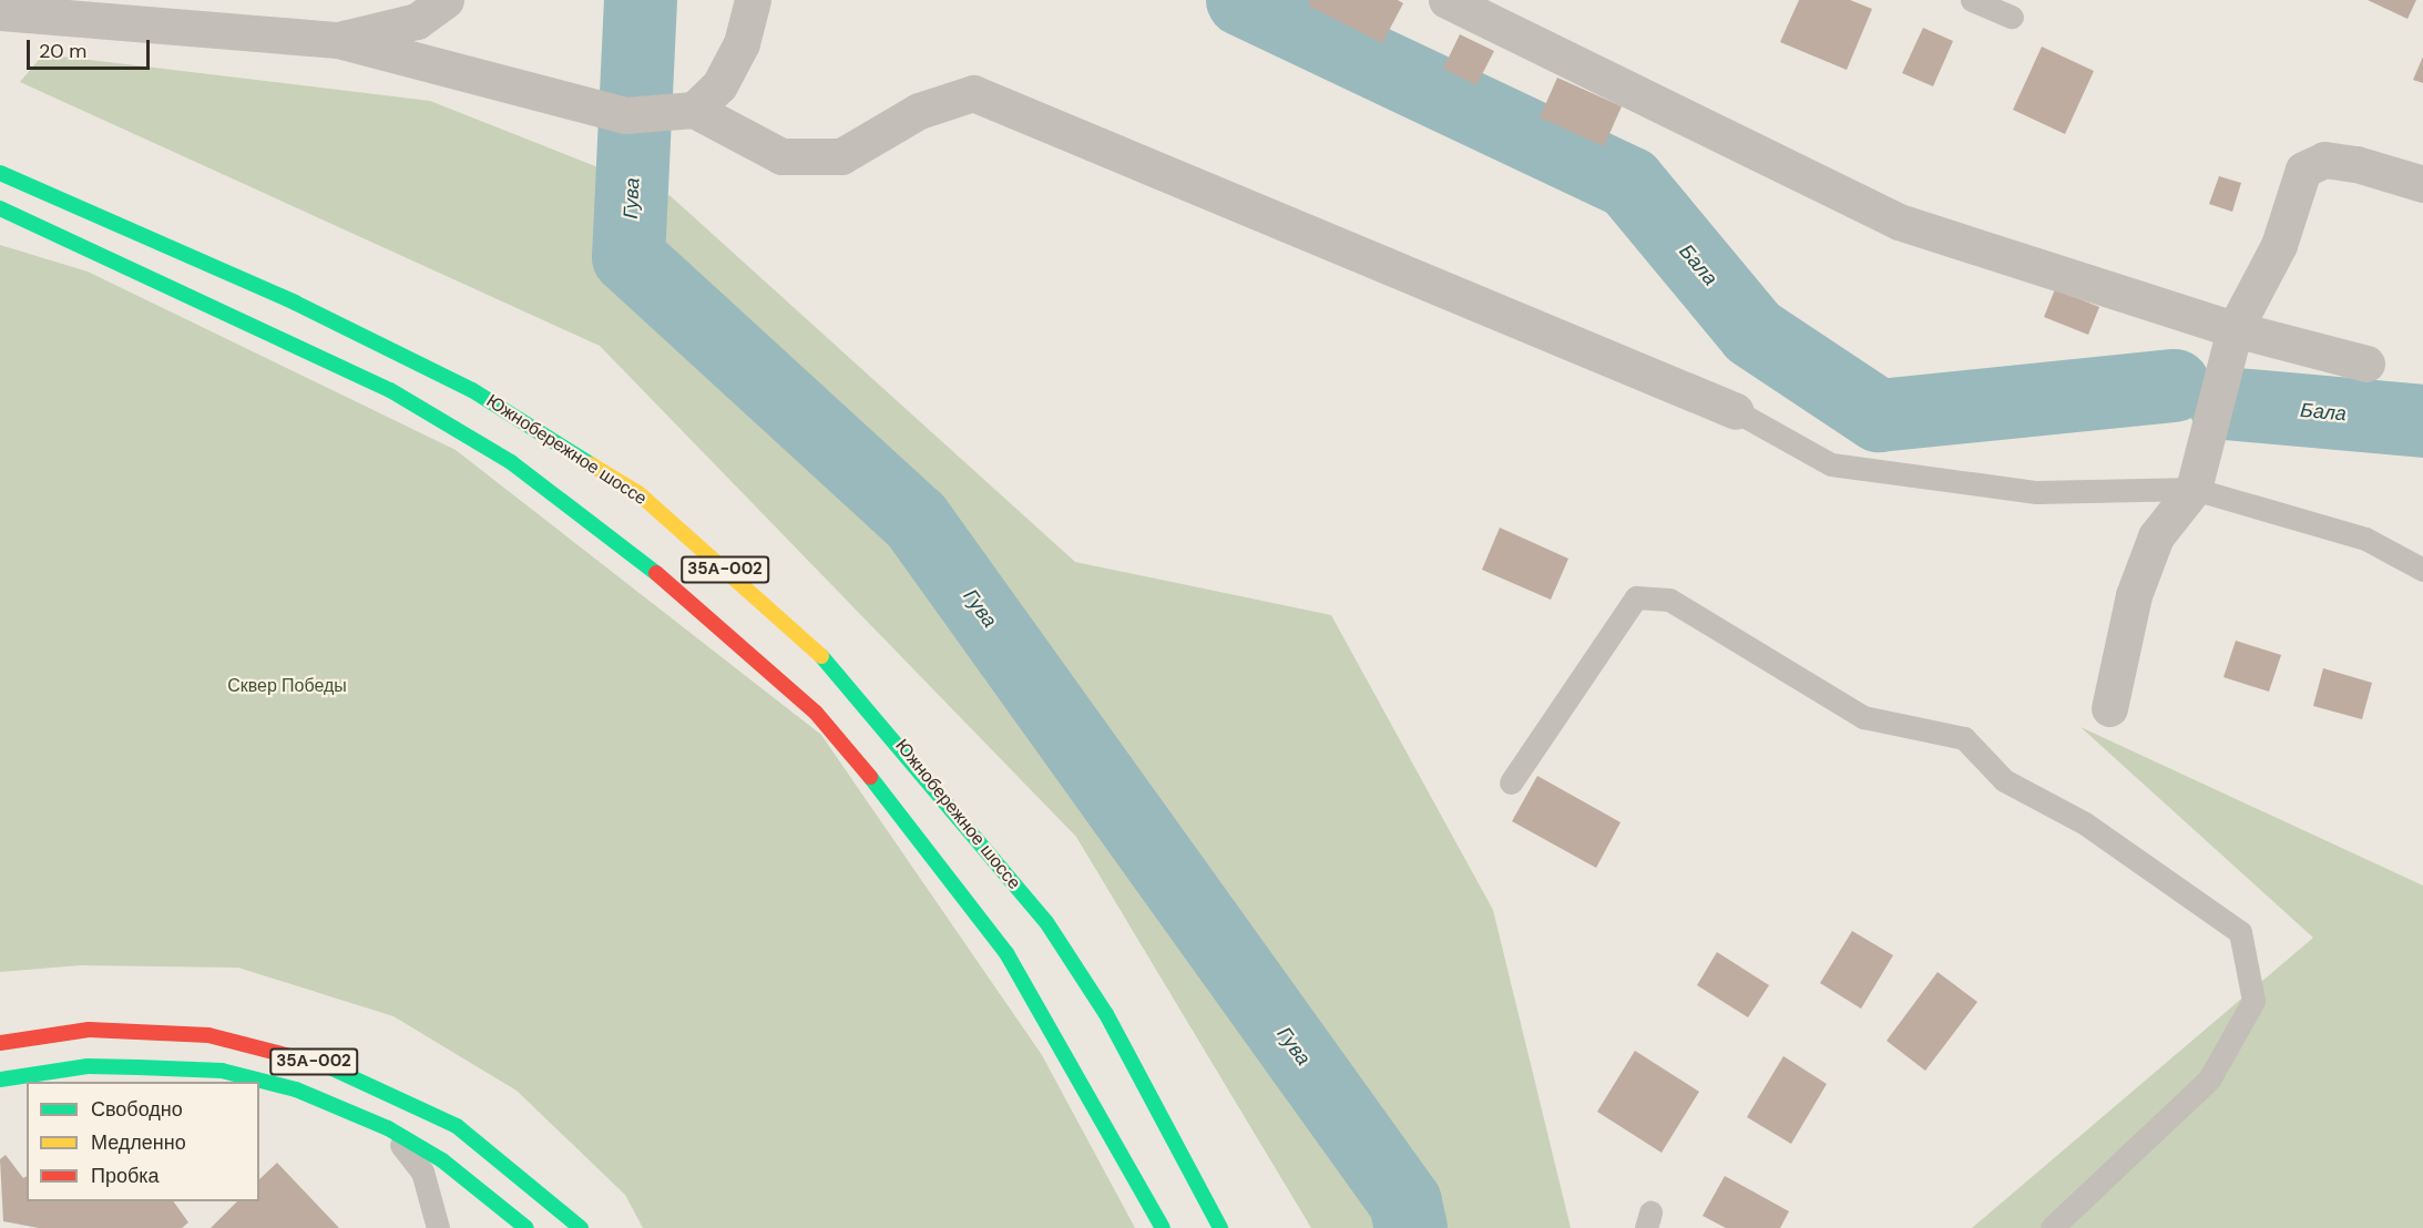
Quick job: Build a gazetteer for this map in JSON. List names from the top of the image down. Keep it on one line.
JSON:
{"streets":{"highway":["Южнобережное шоссе","35А-002"]},"water":["Гува","Бала"],"parks":["Сквер Победы"],"legend":["Свободно","Медленно","Пробка"],"scale_bar":"20 m"}
